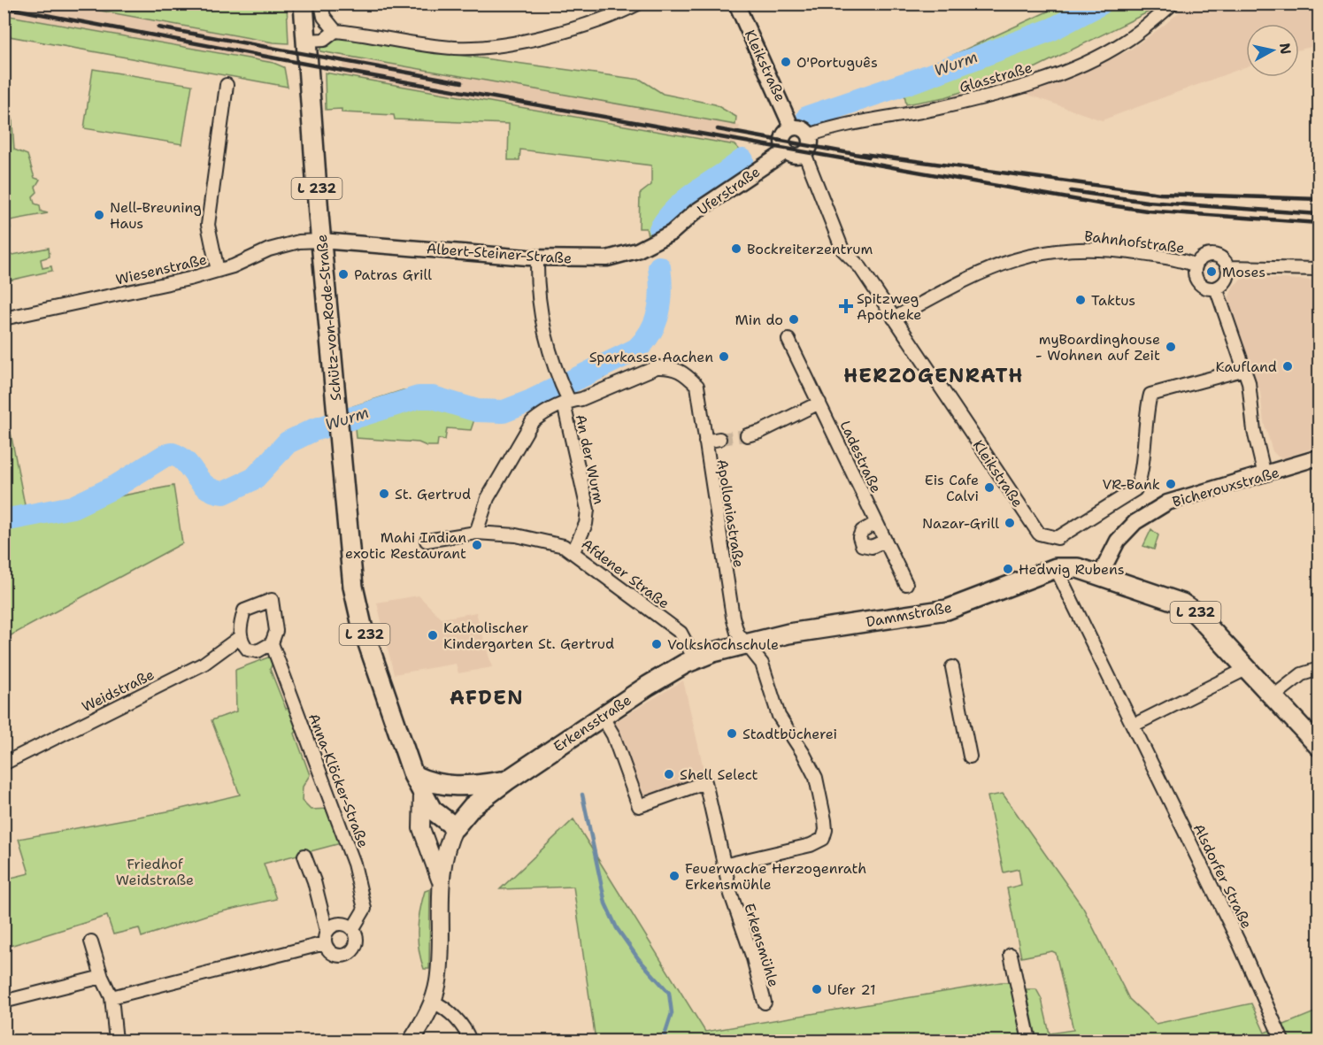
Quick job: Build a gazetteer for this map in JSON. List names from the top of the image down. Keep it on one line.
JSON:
{"streets":{"main road":["L 232","Schütz-von-Rode-Straße","Dammstraße","Erkensstraße"],"street":["Kleikstraße","Glasstraße","Uferstraße","Bahnhofstraße","Albert-Steiner-Straße","Wiesenstraße","Ladestraße","An der Wurm","Bicherouxstraße","Apolloniastraße","Afdener Straße","Weidstraße","Anna-Klöcker-Straße","Alsdorfer Straße","Erkensmühle"]},"crossings":[["Kleikstraße","Glasstraße"],["Kleikstraße","Uferstraße"],["Kleikstraße","Bahnhofstraße"],["Glasstraße","Uferstraße"],["L 232","Bicherouxstraße"],["L 232","Dammstraße"],["Uferstraße","Albert-Steiner-Straße"],["Albert-Steiner-Straße","Wiesenstraße"],["Albert-Steiner-Straße","Schütz-von-Rode-Straße"],["Albert-Steiner-Straße","An der Wurm"],["Wiesenstraße","Schütz-von-Rode-Straße"],["Schütz-von-Rode-Straße","Erkensstraße"],["An der Wurm","Apolloniastraße"],["An der Wurm","Afdener Straße"],["Bicherouxstraße","Dammstraße"],["Apolloniastraße","Dammstraße"],["Apolloniastraße","Erkensstraße"],["Afdener Straße","Erkensstraße"],["Dammstraße","Erkensstraße"],["Dammstraße","Alsdorfer Straße"],["Erkensstraße","Erkensmühle"]],"districts":["HERZOGENRATH","AFDEN"],"water":["Wurm"],"parks":["Friedhof Weidstraße"],"places":{"other":["O'Português","Nell-Breuning Haus","Bockreiterzentrum","Moses","Patras Grill","Taktus","Min do","myBoardinghouse - Wohnen auf Zeit","Sparkasse Aachen","Kaufland","VR-Bank","Eis Cafe Calvi","St. Gertrud","Nazar-Grill","Mahi Indian exotic Restaurant","Hedwig Rubens","Katholischer Kindergarten St. Gertrud","Volkshochschule","Stadtbücherei","Shell Select","Feuerwache Herzogenrath Erkensmühle","Ufer 21"],"health":["Spitzweg Apotheke"]},"north":"right"}
